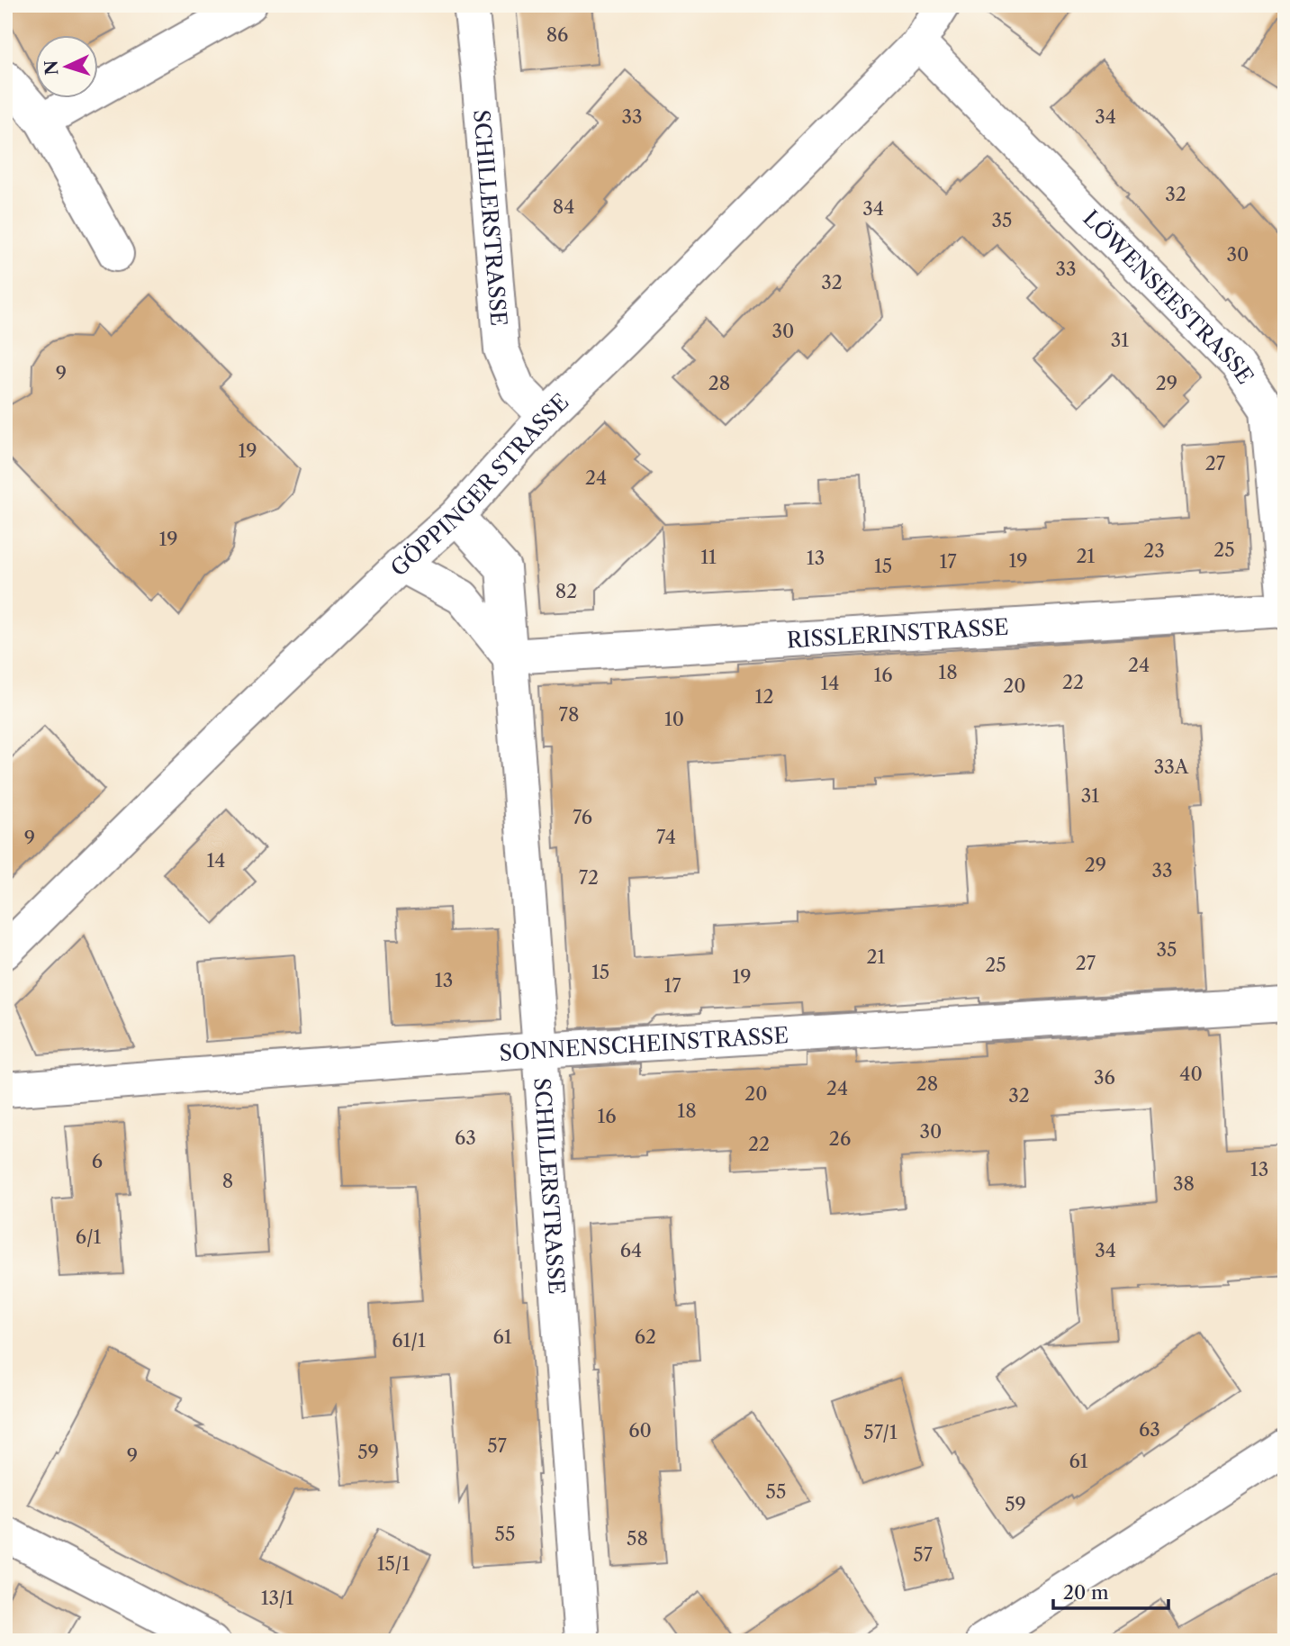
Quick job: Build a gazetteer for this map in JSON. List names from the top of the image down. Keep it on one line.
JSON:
{"streets":{"street":["SCHILLERSTRASSE","LÖWENSEESTRASSE","GÖPPINGER STRASSE","RISSLERINSTRASSE","SONNENSCHEINSTRASSE"]},"crossings":[["SCHILLERSTRASSE","GÖPPINGER STRASSE"],["SCHILLERSTRASSE","RISSLERINSTRASSE"],["SCHILLERSTRASSE","SONNENSCHEINSTRASSE"],["LÖWENSEESTRASSE","GÖPPINGER STRASSE"],["LÖWENSEESTRASSE","RISSLERINSTRASSE"]],"house_numbers":["86","33","34","32","84","34","35","30","33","32","30","31","9","28","29","19","27","24","19","25","23","21","11","13","19","17","15","82","24","18","16","22","14","20","12","78","10","33A","31","76","74","9","14","29","33","72","35","21","27","25","15","19","13","17","40","36","28","24","20","32","18","16","30","63","26","22","6","13","8","38","6/1","64","34","61","62","61/1","63","60","57/1","57","59","9","61","55","59","55","58","57","15/1","13/1"],"scale_bar":"20 m","north":"left"}
